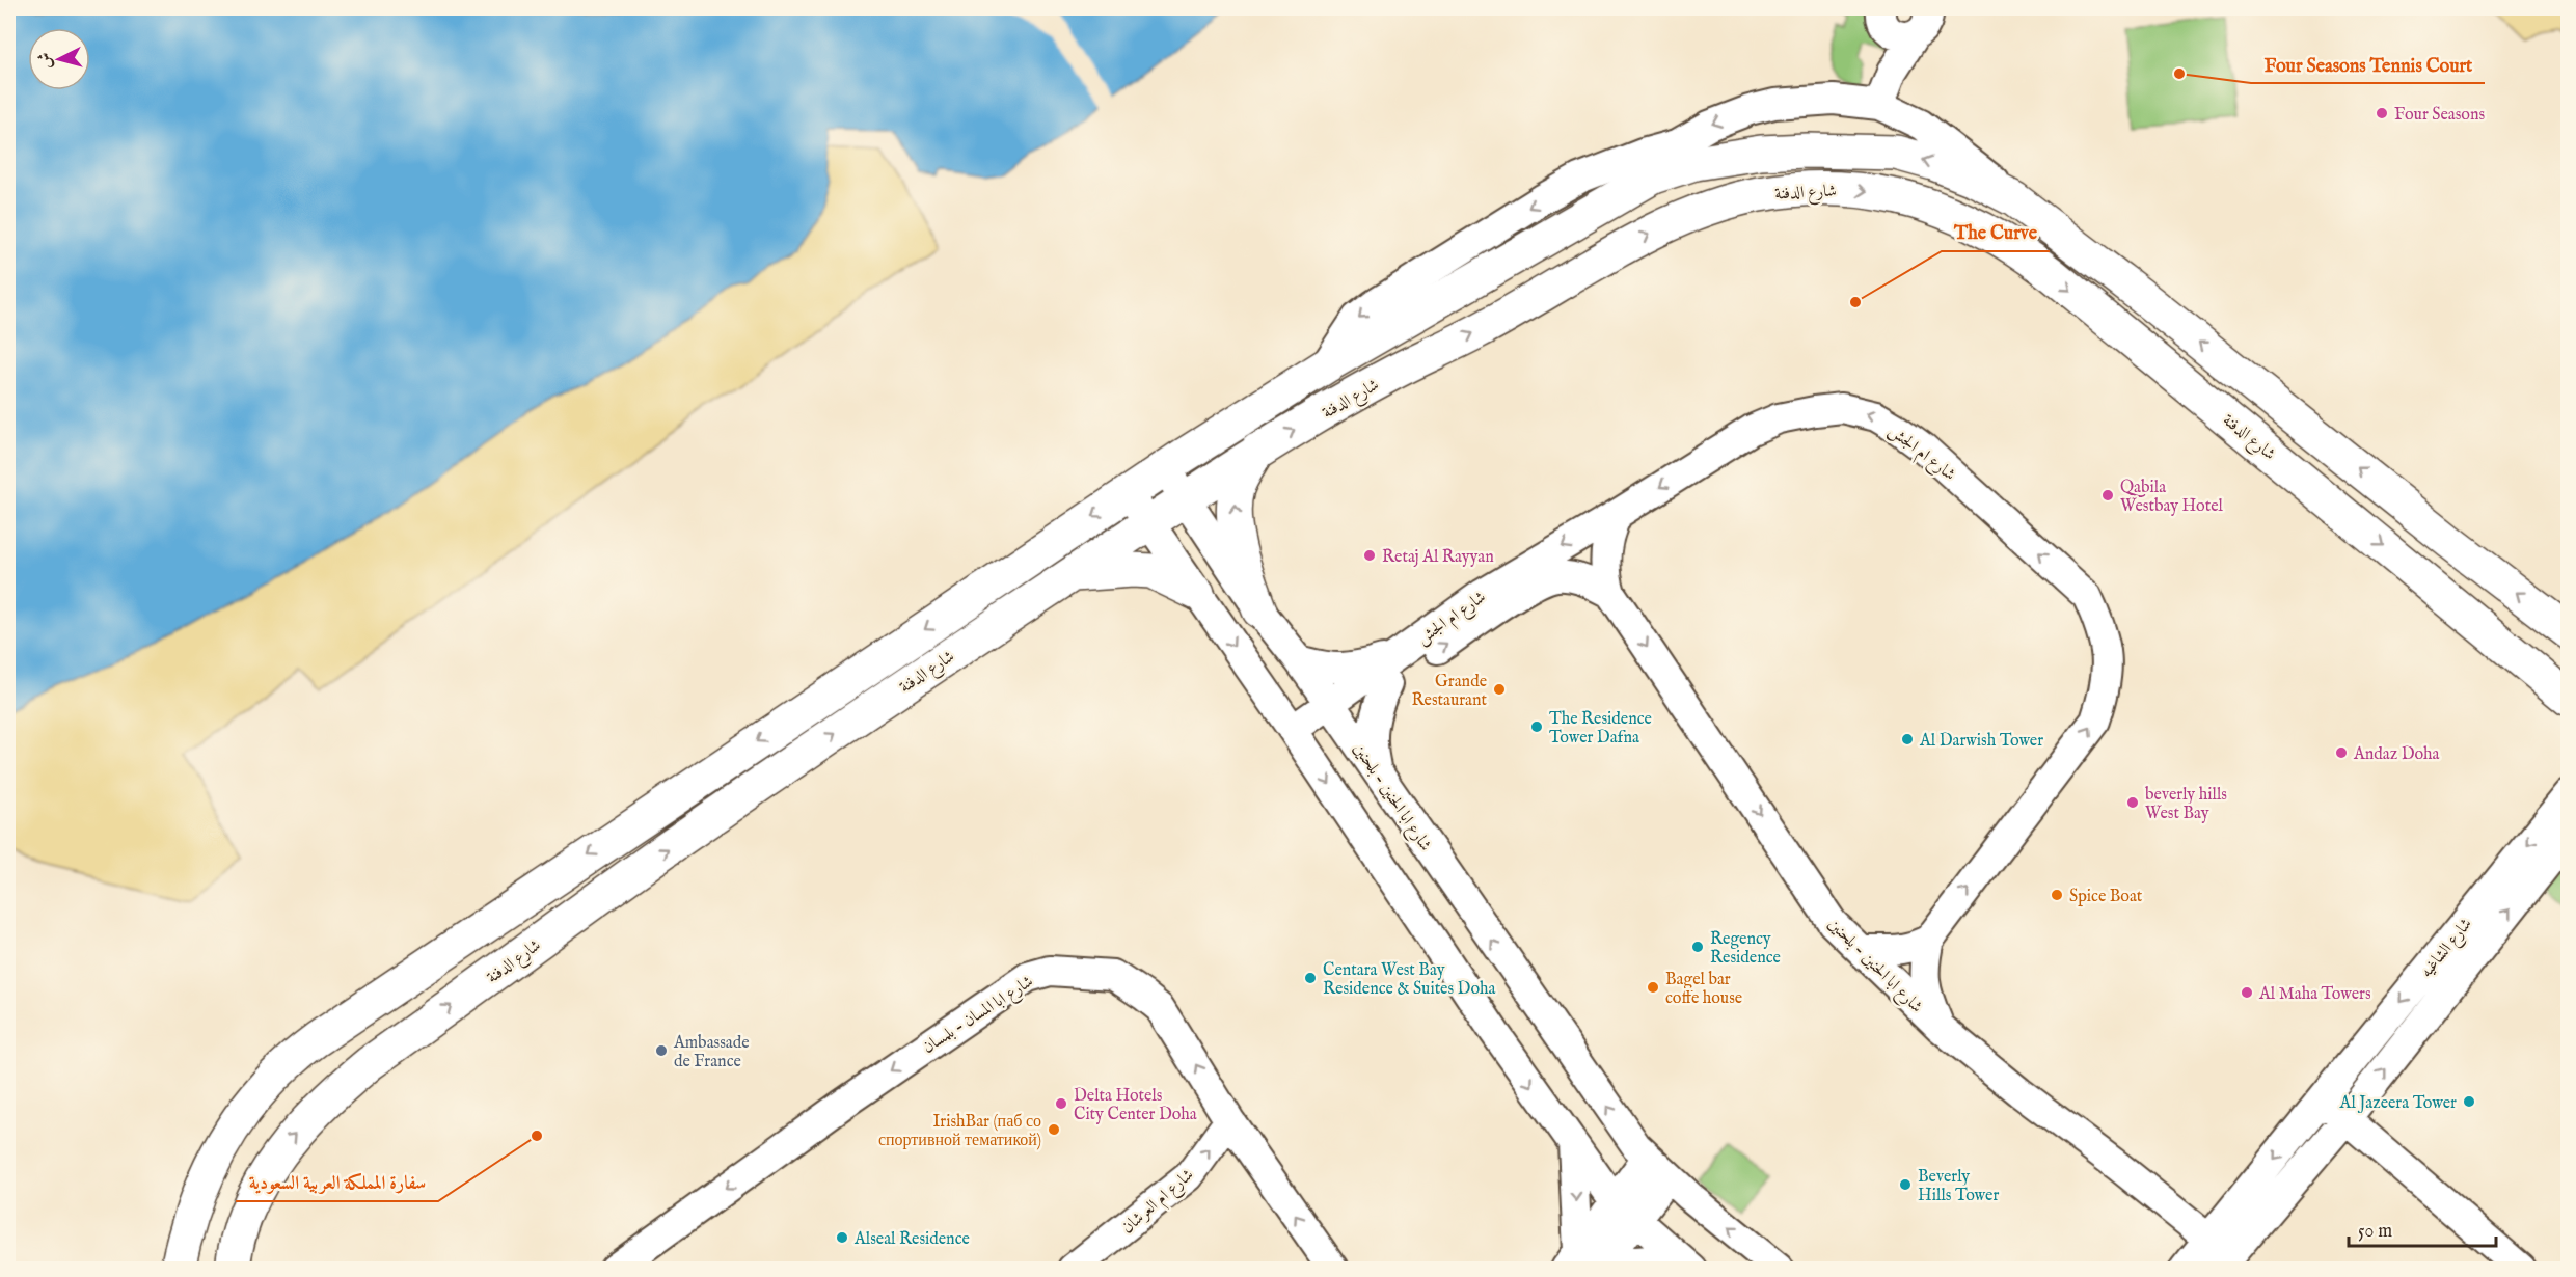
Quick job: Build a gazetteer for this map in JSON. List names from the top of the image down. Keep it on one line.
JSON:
{"streets":{"main road":["شارع الدفنة"],"street":["شارع ام الجش","شارع ابا الحنين - بلحنين","شارع الشاغيه","شارع ابا المسان - بلمسان","شارع ام العرشان"]},"crossings":[["شارع الدفنة","شارع ابا الحنين - بلحنين"],["شارع ام الجش","شارع ابا الحنين - بلحنين"],["شارع ابا الحنين - بلحنين","شارع الشاغيه"],["شارع ابا المسان - بلمسان","شارع ام العرشان"]],"one_way":["شارع ام العرشان"],"places":["Four Seasons Tennis Court","Four Seasons","The Curve","Qabila Westbay Hotel","Retaj Al Rayyan","Grande Restaurant","The Residence Tower Dafna","Al Darwish Tower","Andaz Doha","beverly hills West Bay","Spice Boat","Regency Residence","Centara West Bay Residence & Suites Doha","Bagel bar coffe house","Al Maha Towers","Ambassade de France","Al Jazeera Tower","Delta Hotels City Center Doha","IrishBar (паб со спортивной тематикой)","سفارة المملكة العربية السعودية","Beverly Hills Tower","Alseal Residence"],"scale_bar":"50 m","north":"left"}
